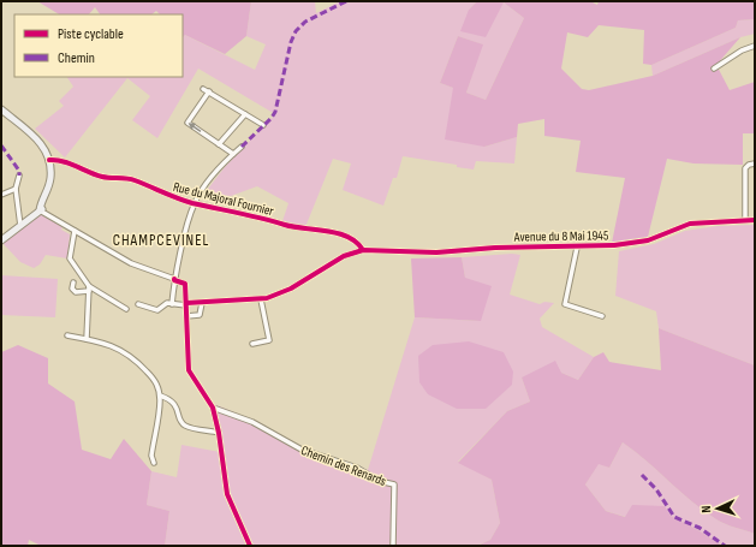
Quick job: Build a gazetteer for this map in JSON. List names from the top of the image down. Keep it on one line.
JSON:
{"streets":{"street":["Rue du Majoral Fournier","Avenue du 8 Mai 1945","Chemin des Renards"]},"crossings":[["Rue du Majoral Fournier","Avenue du 8 Mai 1945"]],"districts":["CHAMPCEVINEL"],"legend":["Piste cyclable","Chemin"],"north":"left"}
